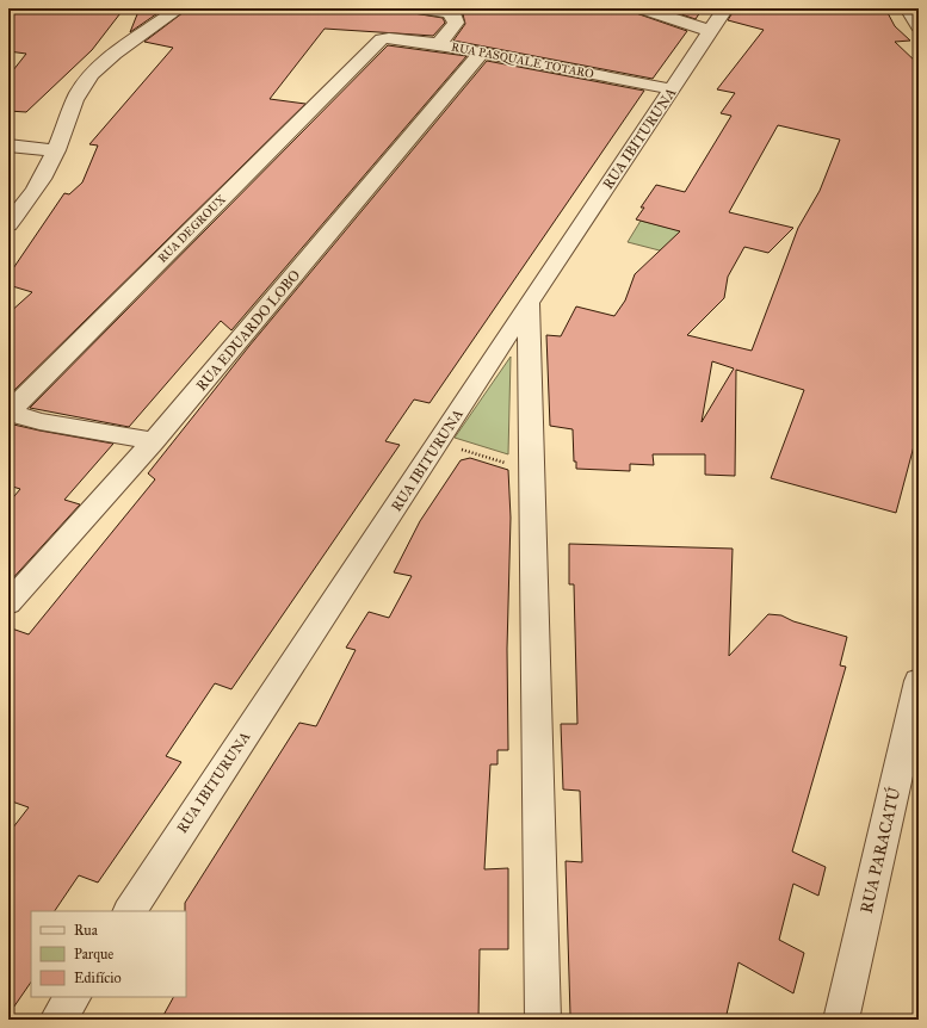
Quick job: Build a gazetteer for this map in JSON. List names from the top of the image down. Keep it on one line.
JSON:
{"streets":{"street":["RUA PASQUALE TOTARO","RUA IBITURUNA","RUA DEGROUX","RUA EDUARDO LOBO","RUA PARACATÚ"]},"crossings":[["RUA PASQUALE TOTARO","RUA IBITURUNA"],["RUA PASQUALE TOTARO","RUA DEGROUX"],["RUA PASQUALE TOTARO","RUA EDUARDO LOBO"]],"legend":["Rua","Parque","Edifício"]}
